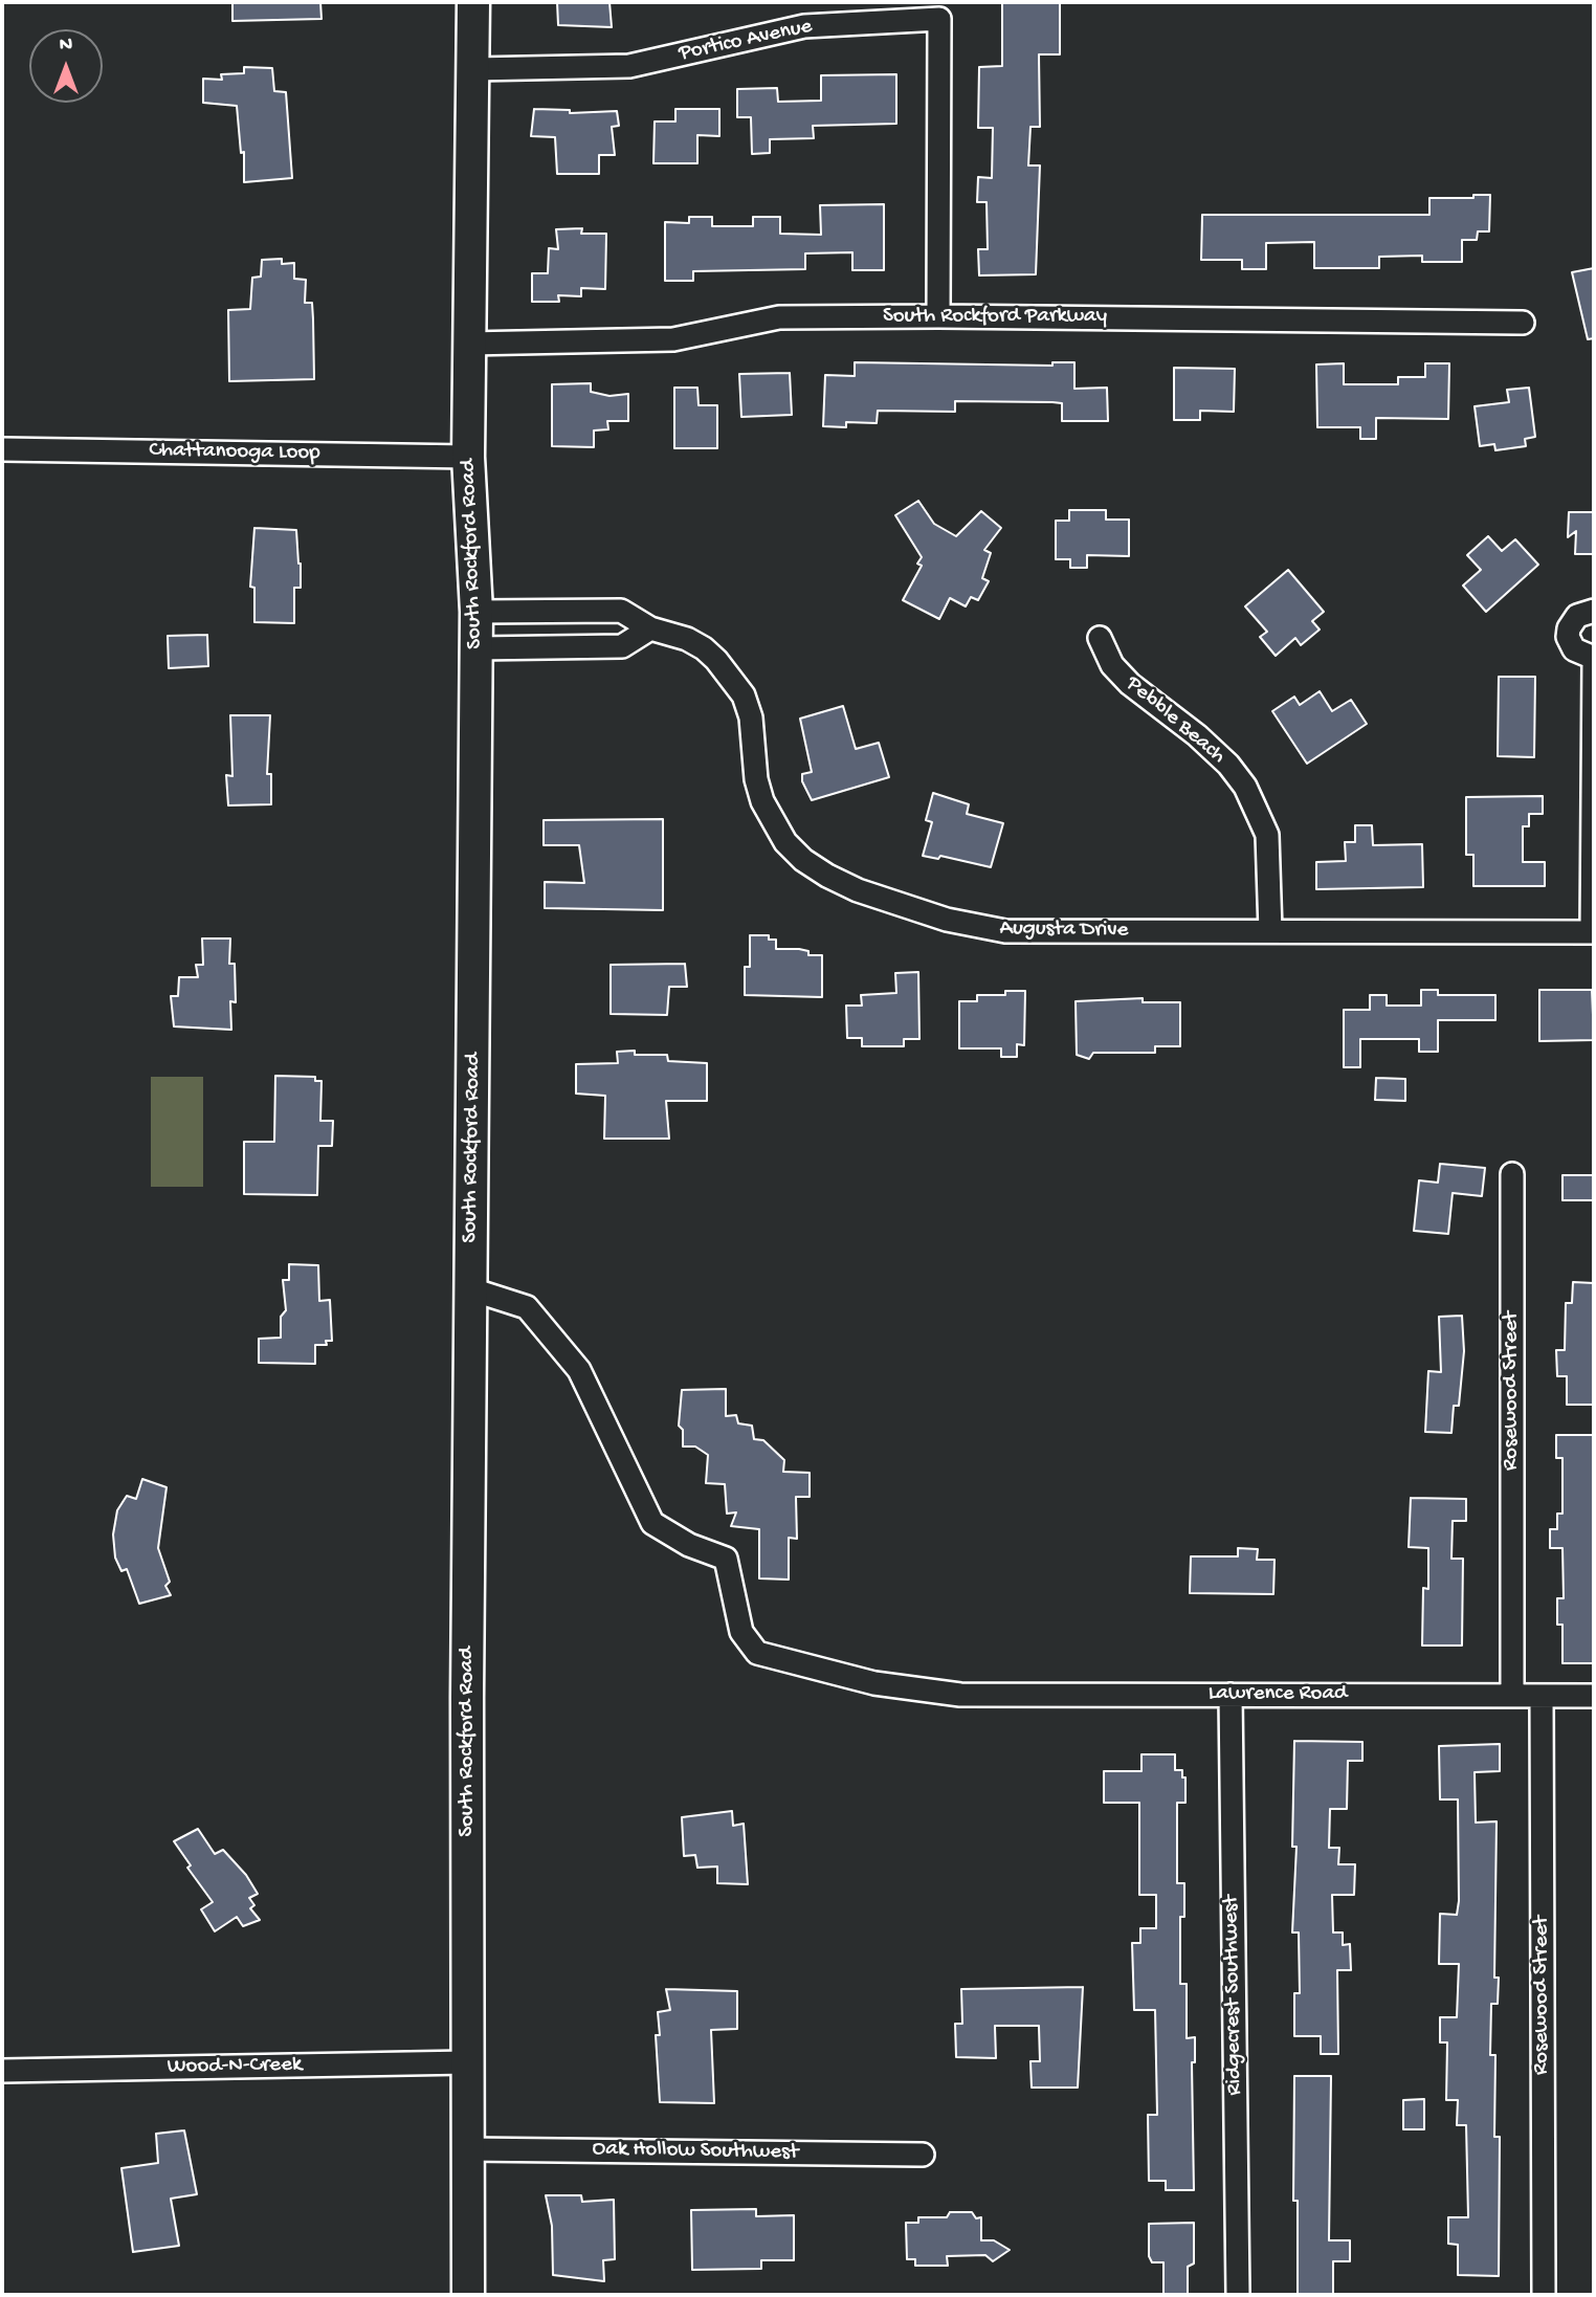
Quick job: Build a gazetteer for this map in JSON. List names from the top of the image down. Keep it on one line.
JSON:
{"streets":{"street":["Portico Avenue","South Rockford Parkway","Chattanooga Loop","South Rockford Road","Pebble Beach","Augusta Drive","Rosewood Street","Lawrence Road","Ridgecrest Southwest","Wood-N-Creek","Oak Hollow Southwest"]},"crossings":[["Portico Avenue","South Rockford Parkway"],["Portico Avenue","South Rockford Road"],["South Rockford Parkway","South Rockford Road"],["Chattanooga Loop","South Rockford Road"],["South Rockford Road","Augusta Drive"],["South Rockford Road","Lawrence Road"],["South Rockford Road","Wood-N-Creek"],["South Rockford Road","Oak Hollow Southwest"],["Pebble Beach","Augusta Drive"],["Rosewood Street","Lawrence Road"],["Lawrence Road","Ridgecrest Southwest"]],"north":"top"}
